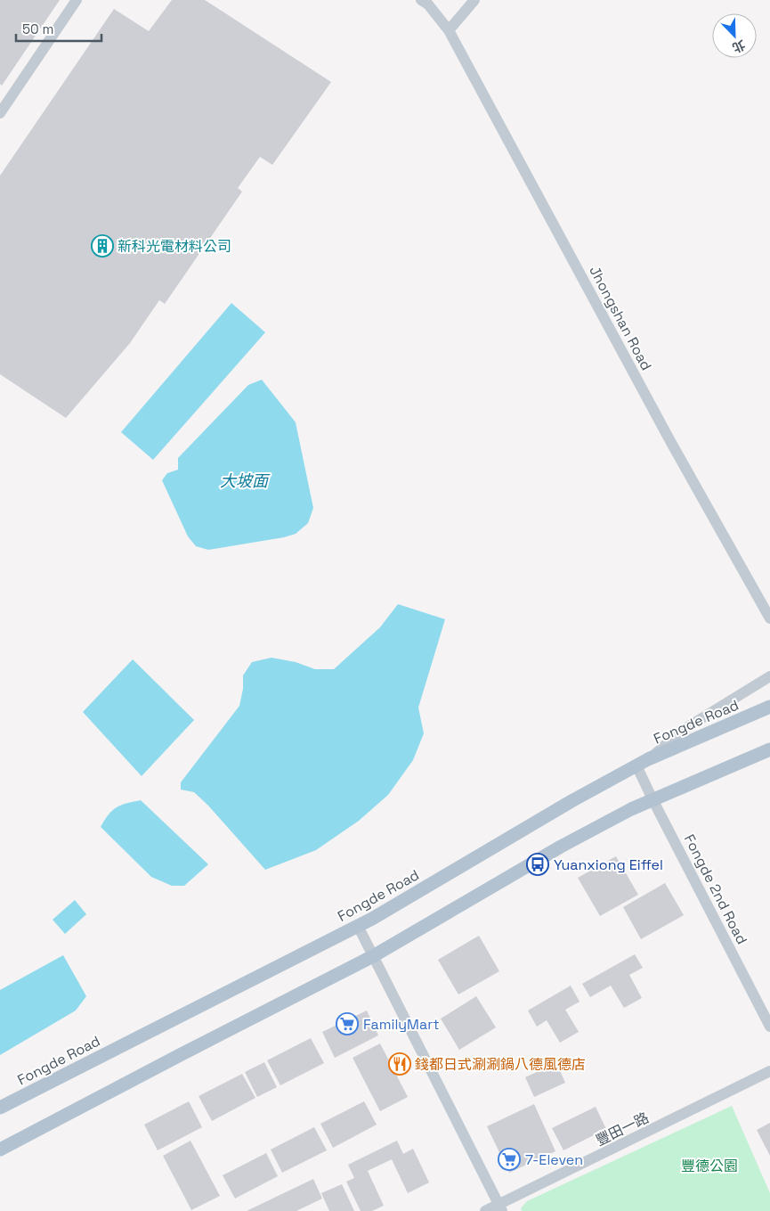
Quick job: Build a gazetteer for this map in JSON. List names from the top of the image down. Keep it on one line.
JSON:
{"streets":{"main road":["Fongde Road"],"street":["Jhongshan Road","Fongde 2nd Road","豐田一路"]},"crossings":[["Fongde Road","Fongde 2nd Road"]],"water":["大坡面"],"parks":["豐德公園"],"places":{"building":["新科光電材料公司"],"bus stop":["Yuanxiong Eiffel"],"supermarket":["FamilyMart","7-Eleven"],"restaurant":["錢都日式涮涮鍋八德風德店"]},"scale_bar":"50 m","north":"bottom right"}
